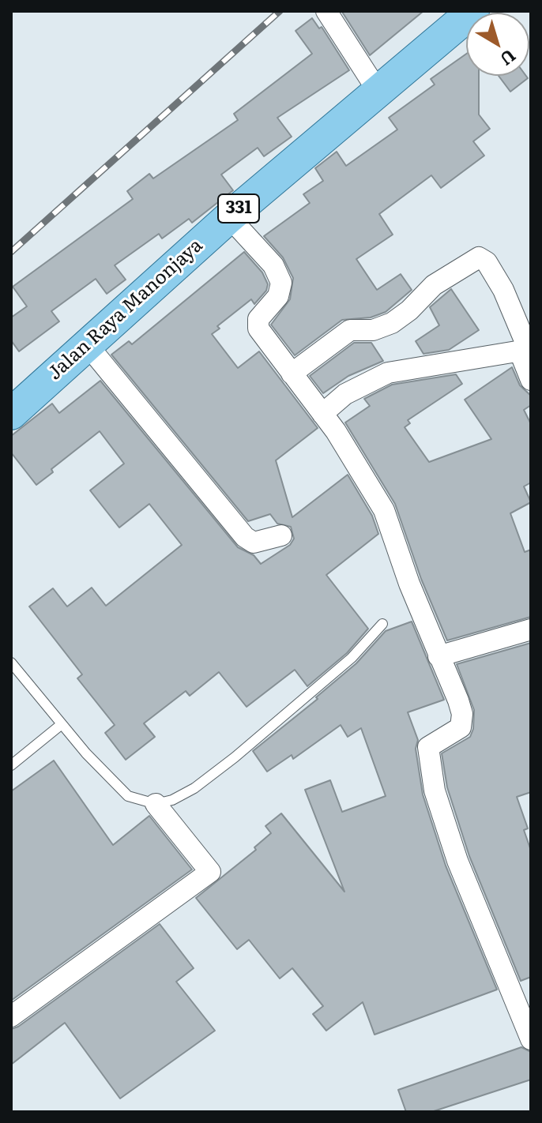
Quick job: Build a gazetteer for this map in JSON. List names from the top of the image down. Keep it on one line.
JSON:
{"streets":{"main road":["331","Jalan Raya Manonjaya"]},"north":"bottom right"}
